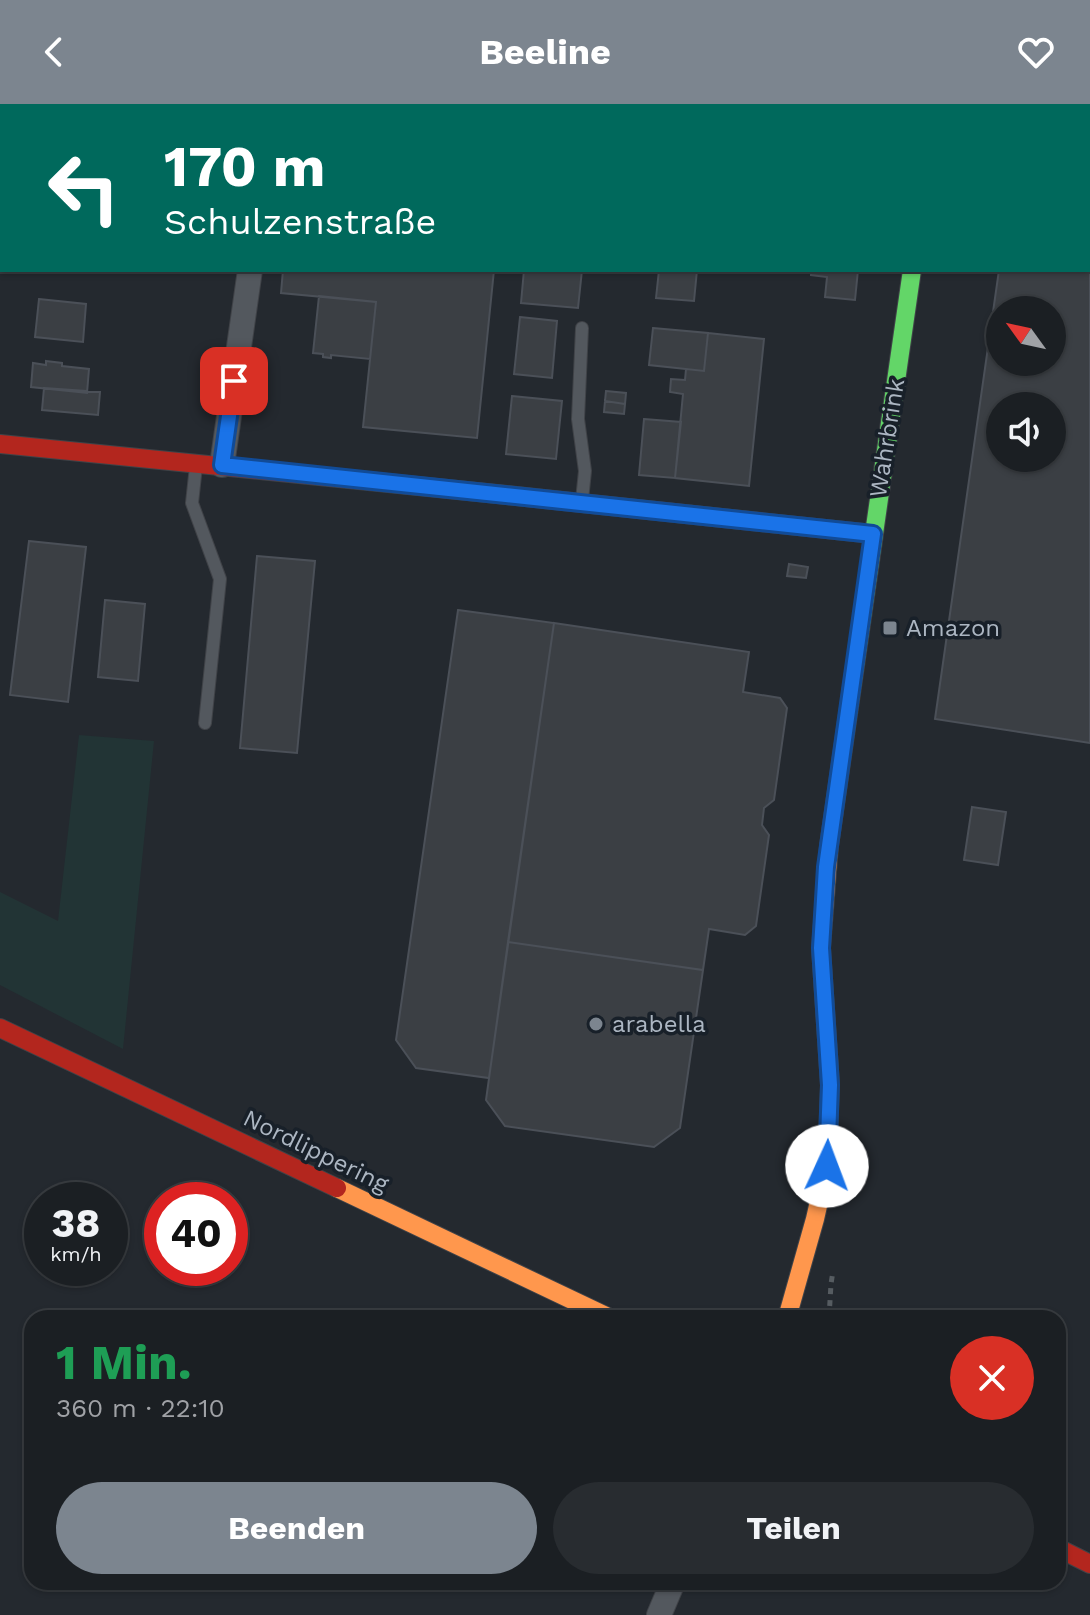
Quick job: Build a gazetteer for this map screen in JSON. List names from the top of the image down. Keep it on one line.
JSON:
{"streets":{"street":["Wahrbrink","Nordlippering"]},"places":{"transit":["Amazon"],"other":["arabella"]},"north":"top left","page":{"header":"Beeline","turn":["170 m","Schulzenstraße"],"speed":"38 km/h","limit":"40","heading":["1 Min.","360 m · 22:10"],"buttons":["Beenden","Teilen"]}}
